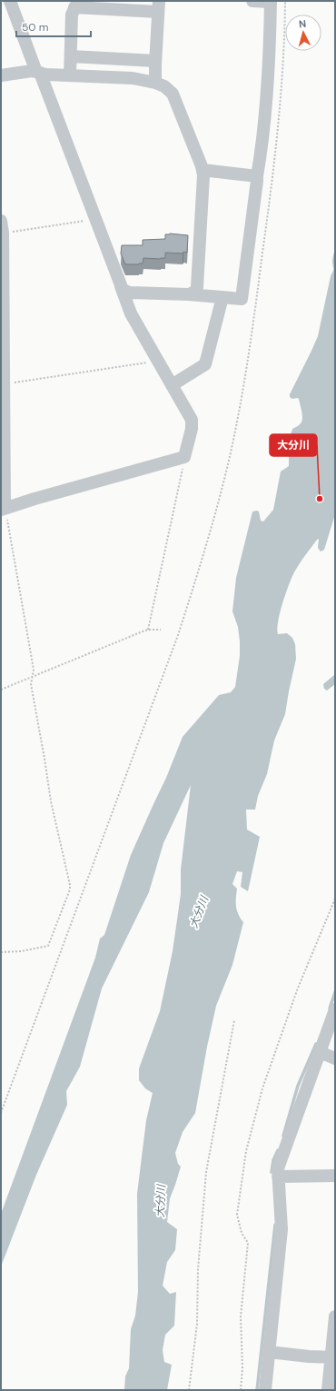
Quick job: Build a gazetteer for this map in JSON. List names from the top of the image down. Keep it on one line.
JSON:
{"water":["大分川"],"places":["大分川"],"scale_bar":"50 m","north":"top"}
